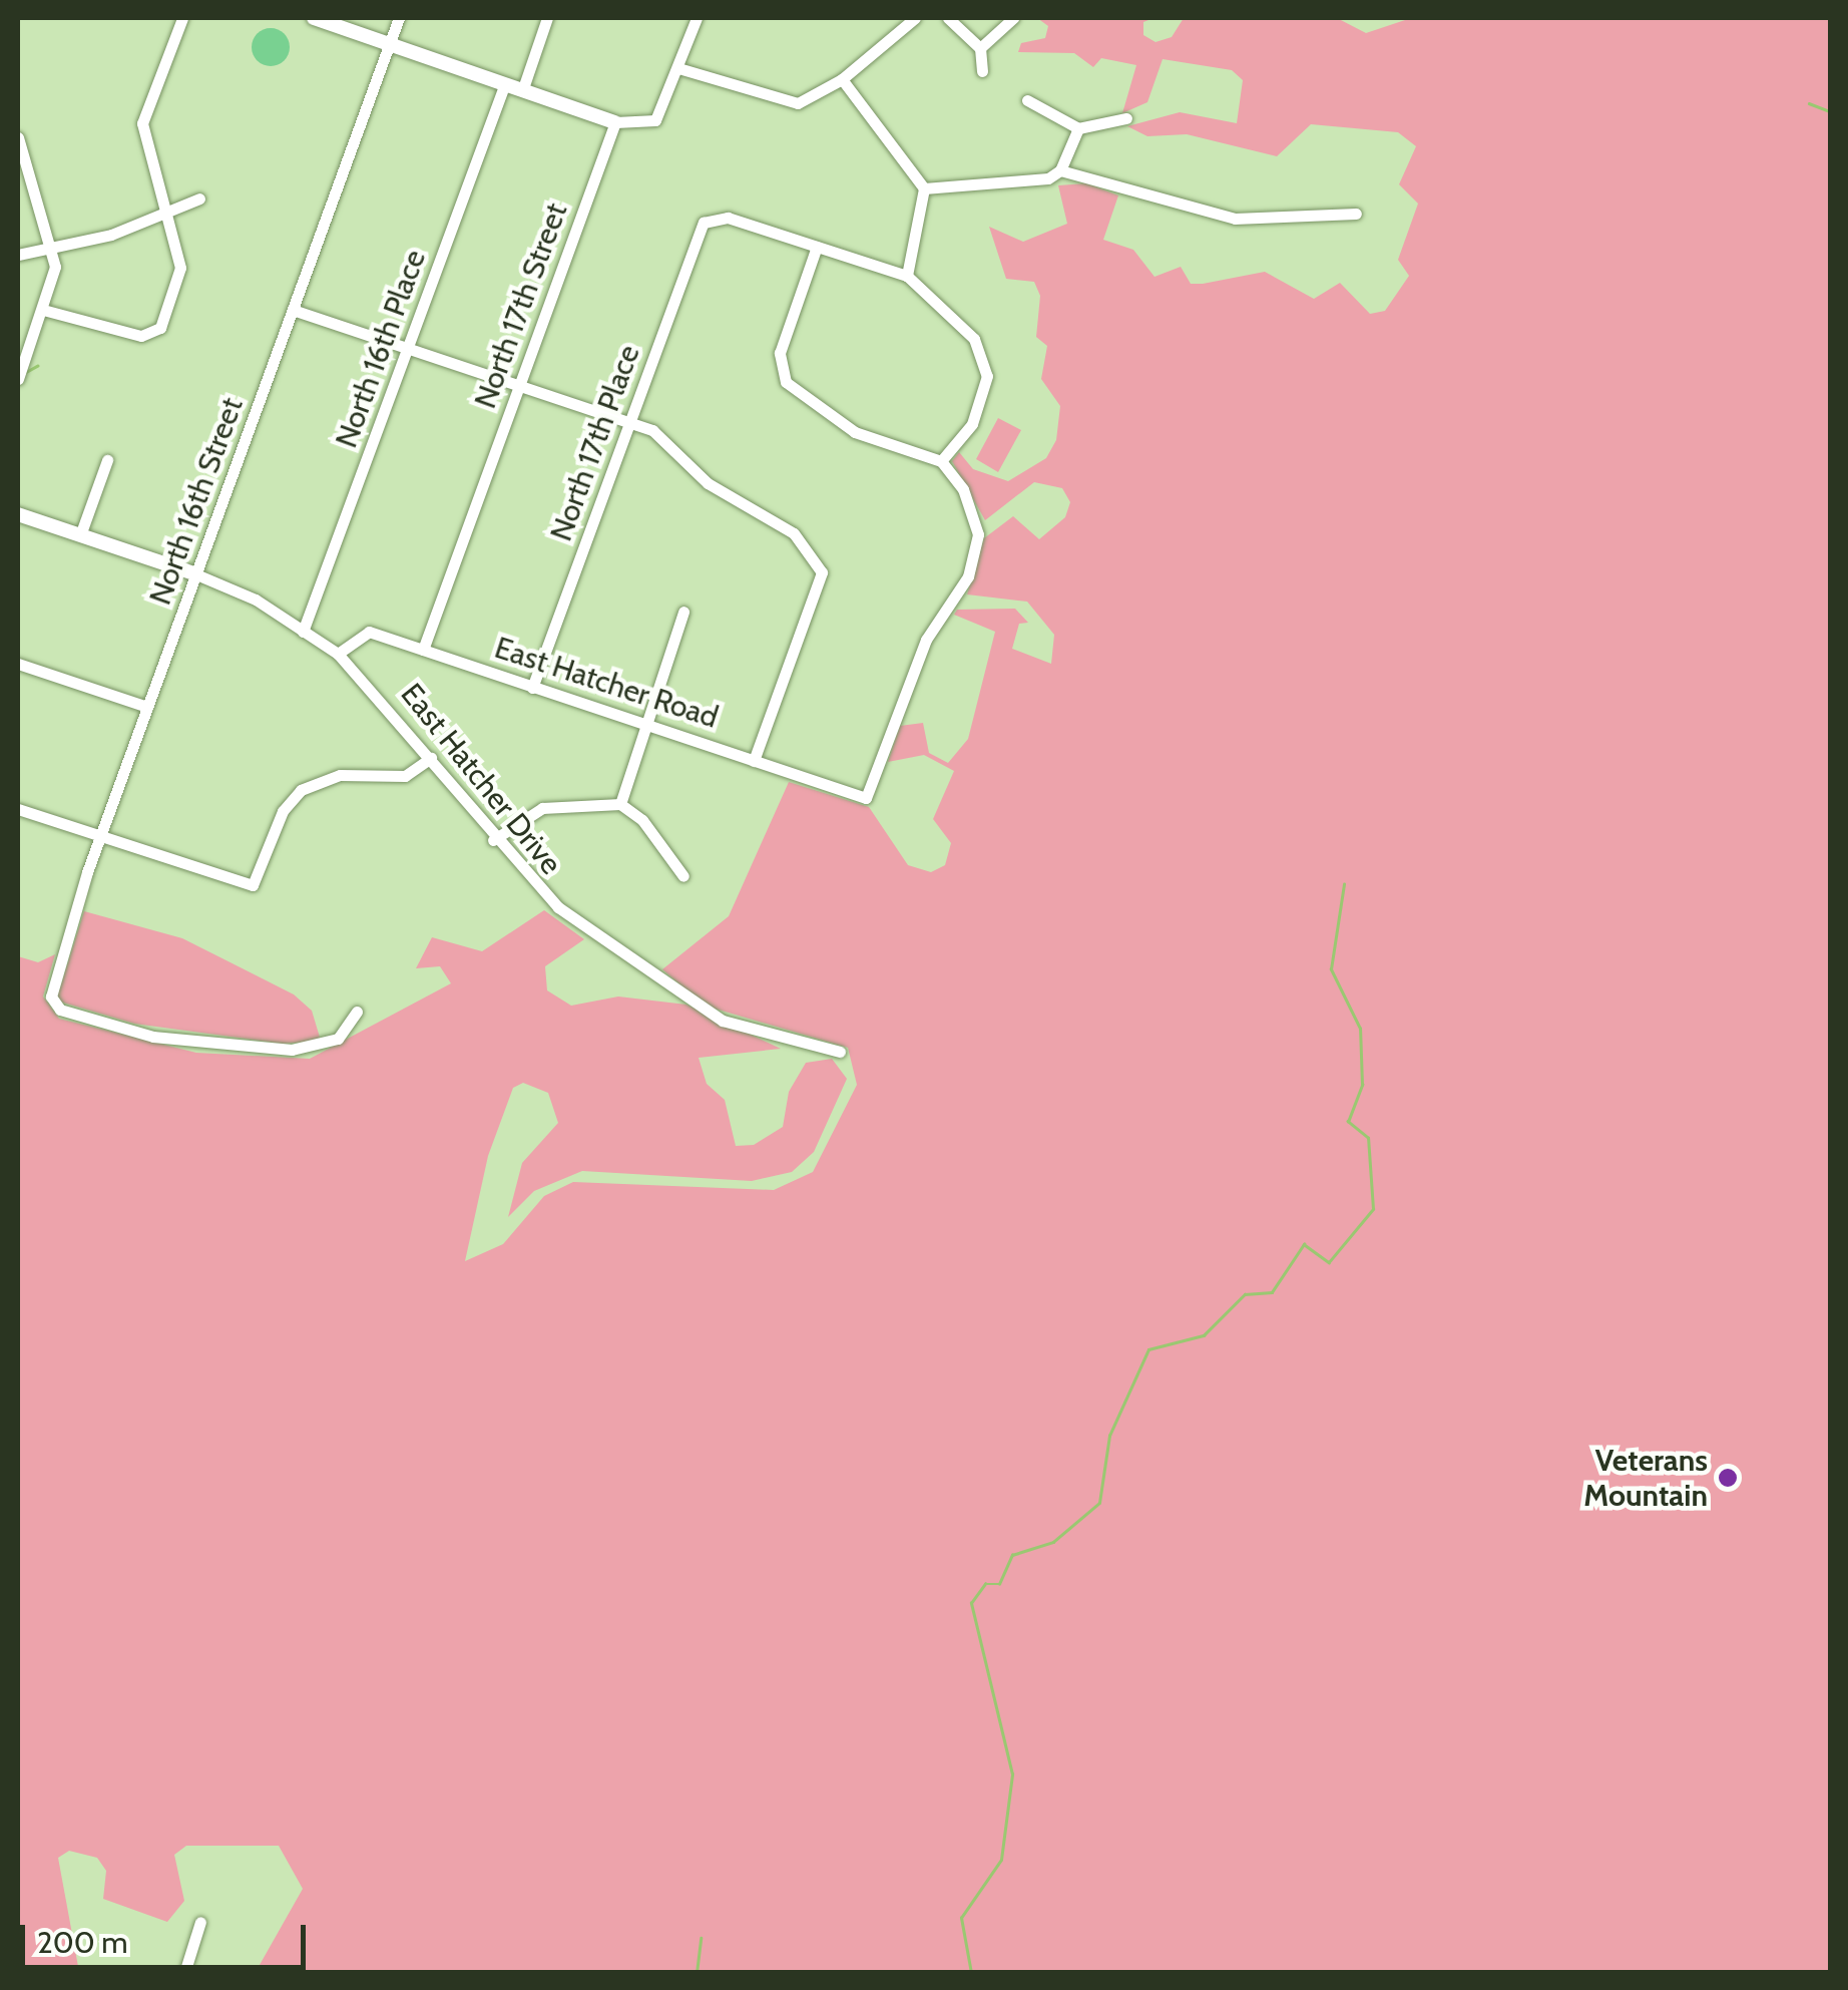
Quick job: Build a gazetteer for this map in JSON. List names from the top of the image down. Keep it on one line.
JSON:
{"streets":{"street":["North 17th Street","North 16th Place","North 17th Place","North 16th Street","East Hatcher Road","East Hatcher Drive"]},"crossings":[["North 17th Street","East Hatcher Road"],["North 16th Place","East Hatcher Drive"],["North 17th Place","East Hatcher Road"],["North 16th Street","East Hatcher Drive"],["East Hatcher Road","East Hatcher Drive"]],"places":["Veterans Mountain"],"scale_bar":"200 m"}
